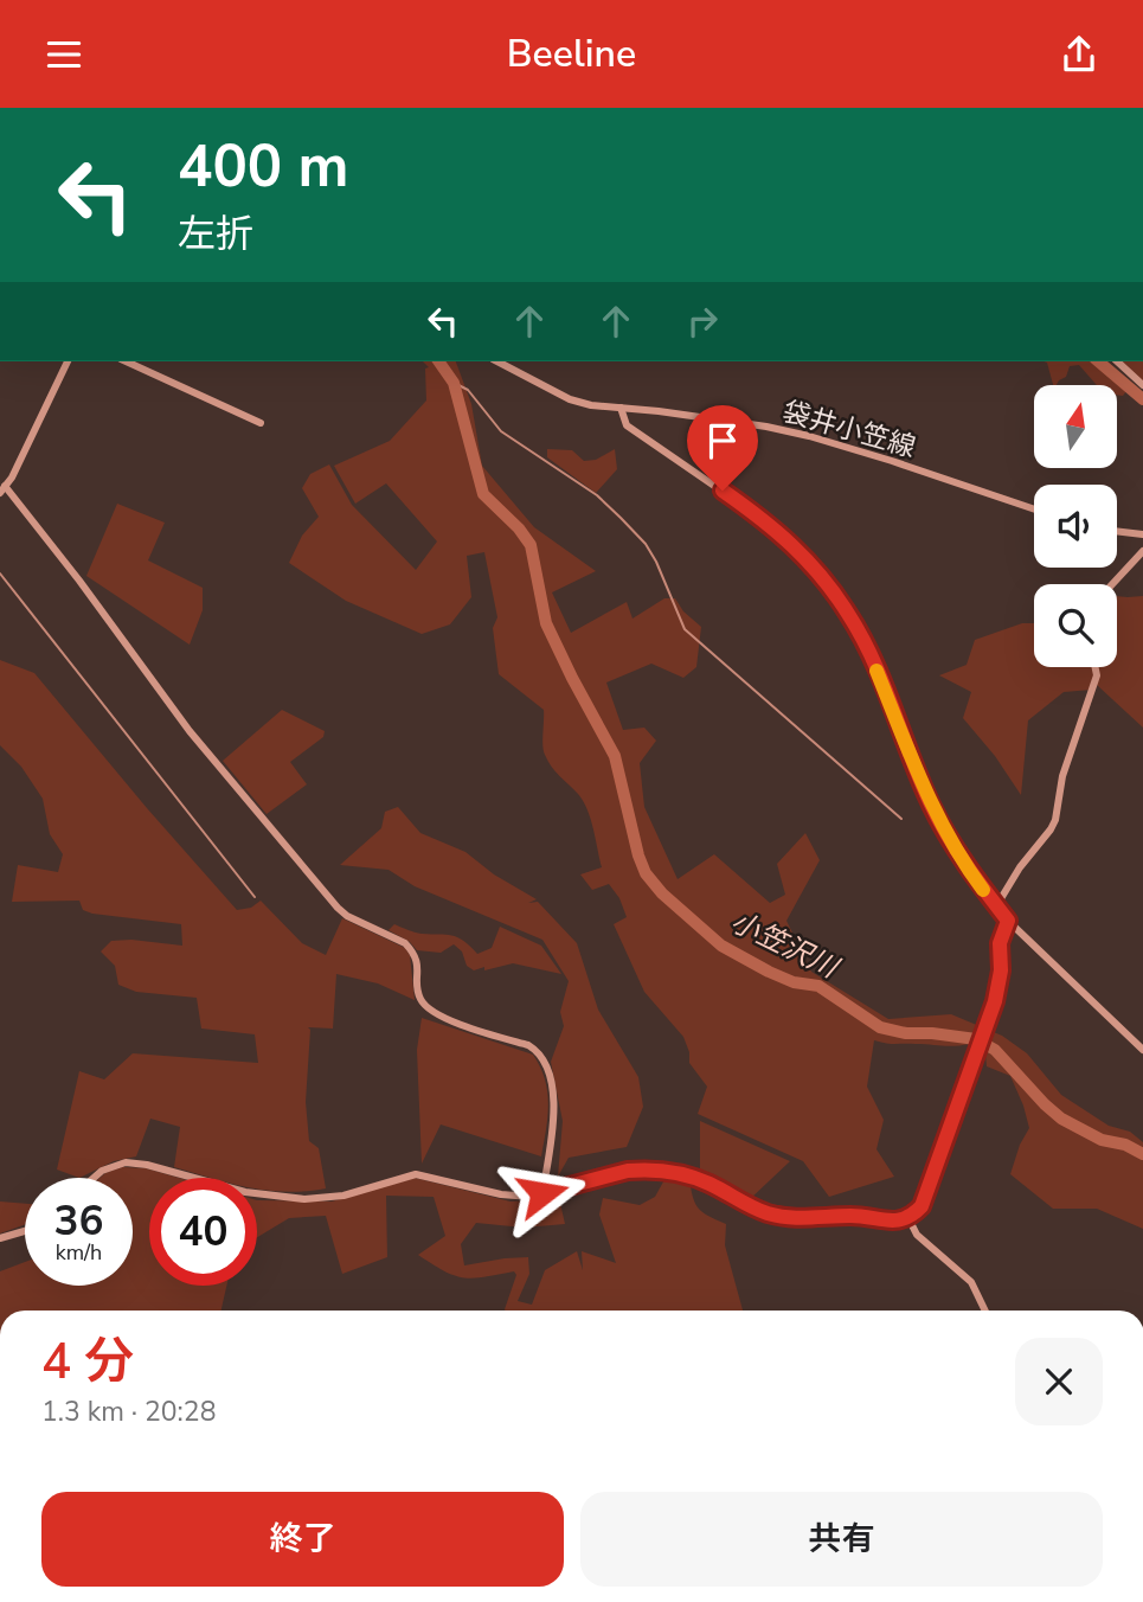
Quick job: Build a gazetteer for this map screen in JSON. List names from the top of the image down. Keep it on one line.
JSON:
{"streets":{"street":["袋井小笠線"]},"water":["小笠沢川"],"north":"top","page":{"header":"Beeline","turn":["400 m","左折"],"speed":"36 km/h","limit":"40","heading":["4 分","1.3 km · 20:28"],"buttons":["終了","共有"]}}
